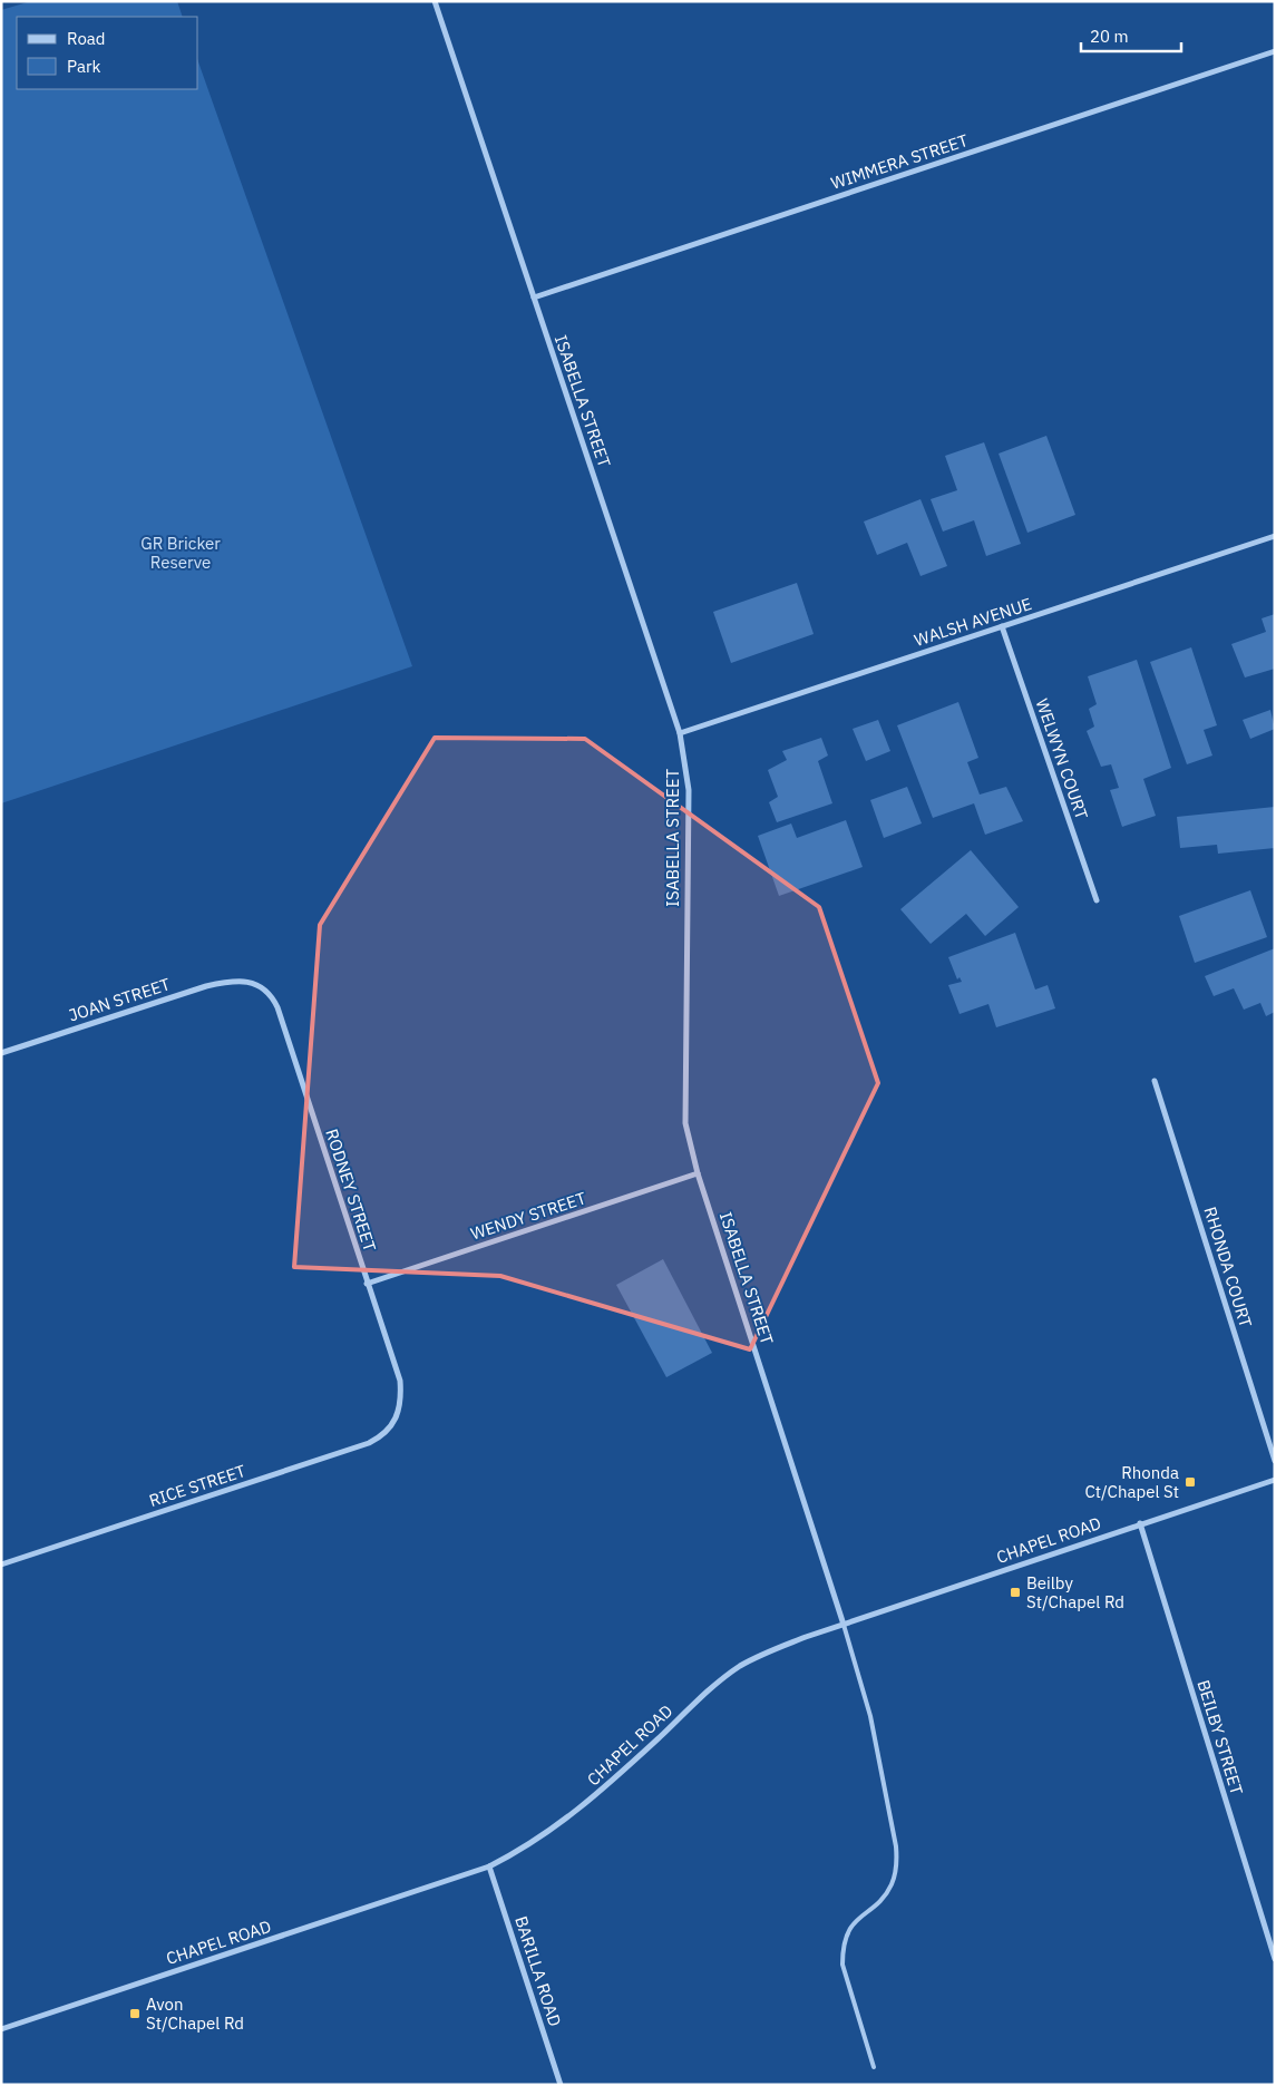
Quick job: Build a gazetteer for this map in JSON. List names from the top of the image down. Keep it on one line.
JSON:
{"streets":{"street":["WIMMERA STREET","ISABELLA STREET","WALSH AVENUE","WELWYN COURT","JOAN STREET","RODNEY STREET","WENDY STREET","RHONDA COURT","RICE STREET","CHAPEL ROAD","BEILBY STREET","BARILLA ROAD"]},"crossings":[["WIMMERA STREET","ISABELLA STREET"],["ISABELLA STREET","WALSH AVENUE"],["ISABELLA STREET","WENDY STREET"],["ISABELLA STREET","CHAPEL ROAD"],["WALSH AVENUE","WELWYN COURT"],["JOAN STREET","RODNEY STREET"],["RODNEY STREET","WENDY STREET"],["RODNEY STREET","RICE STREET"],["CHAPEL ROAD","BEILBY STREET"],["CHAPEL ROAD","BARILLA ROAD"]],"parks":["GR Bricker Reserve"],"places":{"transit":["Rhonda Ct/Chapel St","Beilby St/Chapel Rd","Avon St/Chapel Rd"]},"legend":["Road","Park"],"scale_bar":"20 m"}
